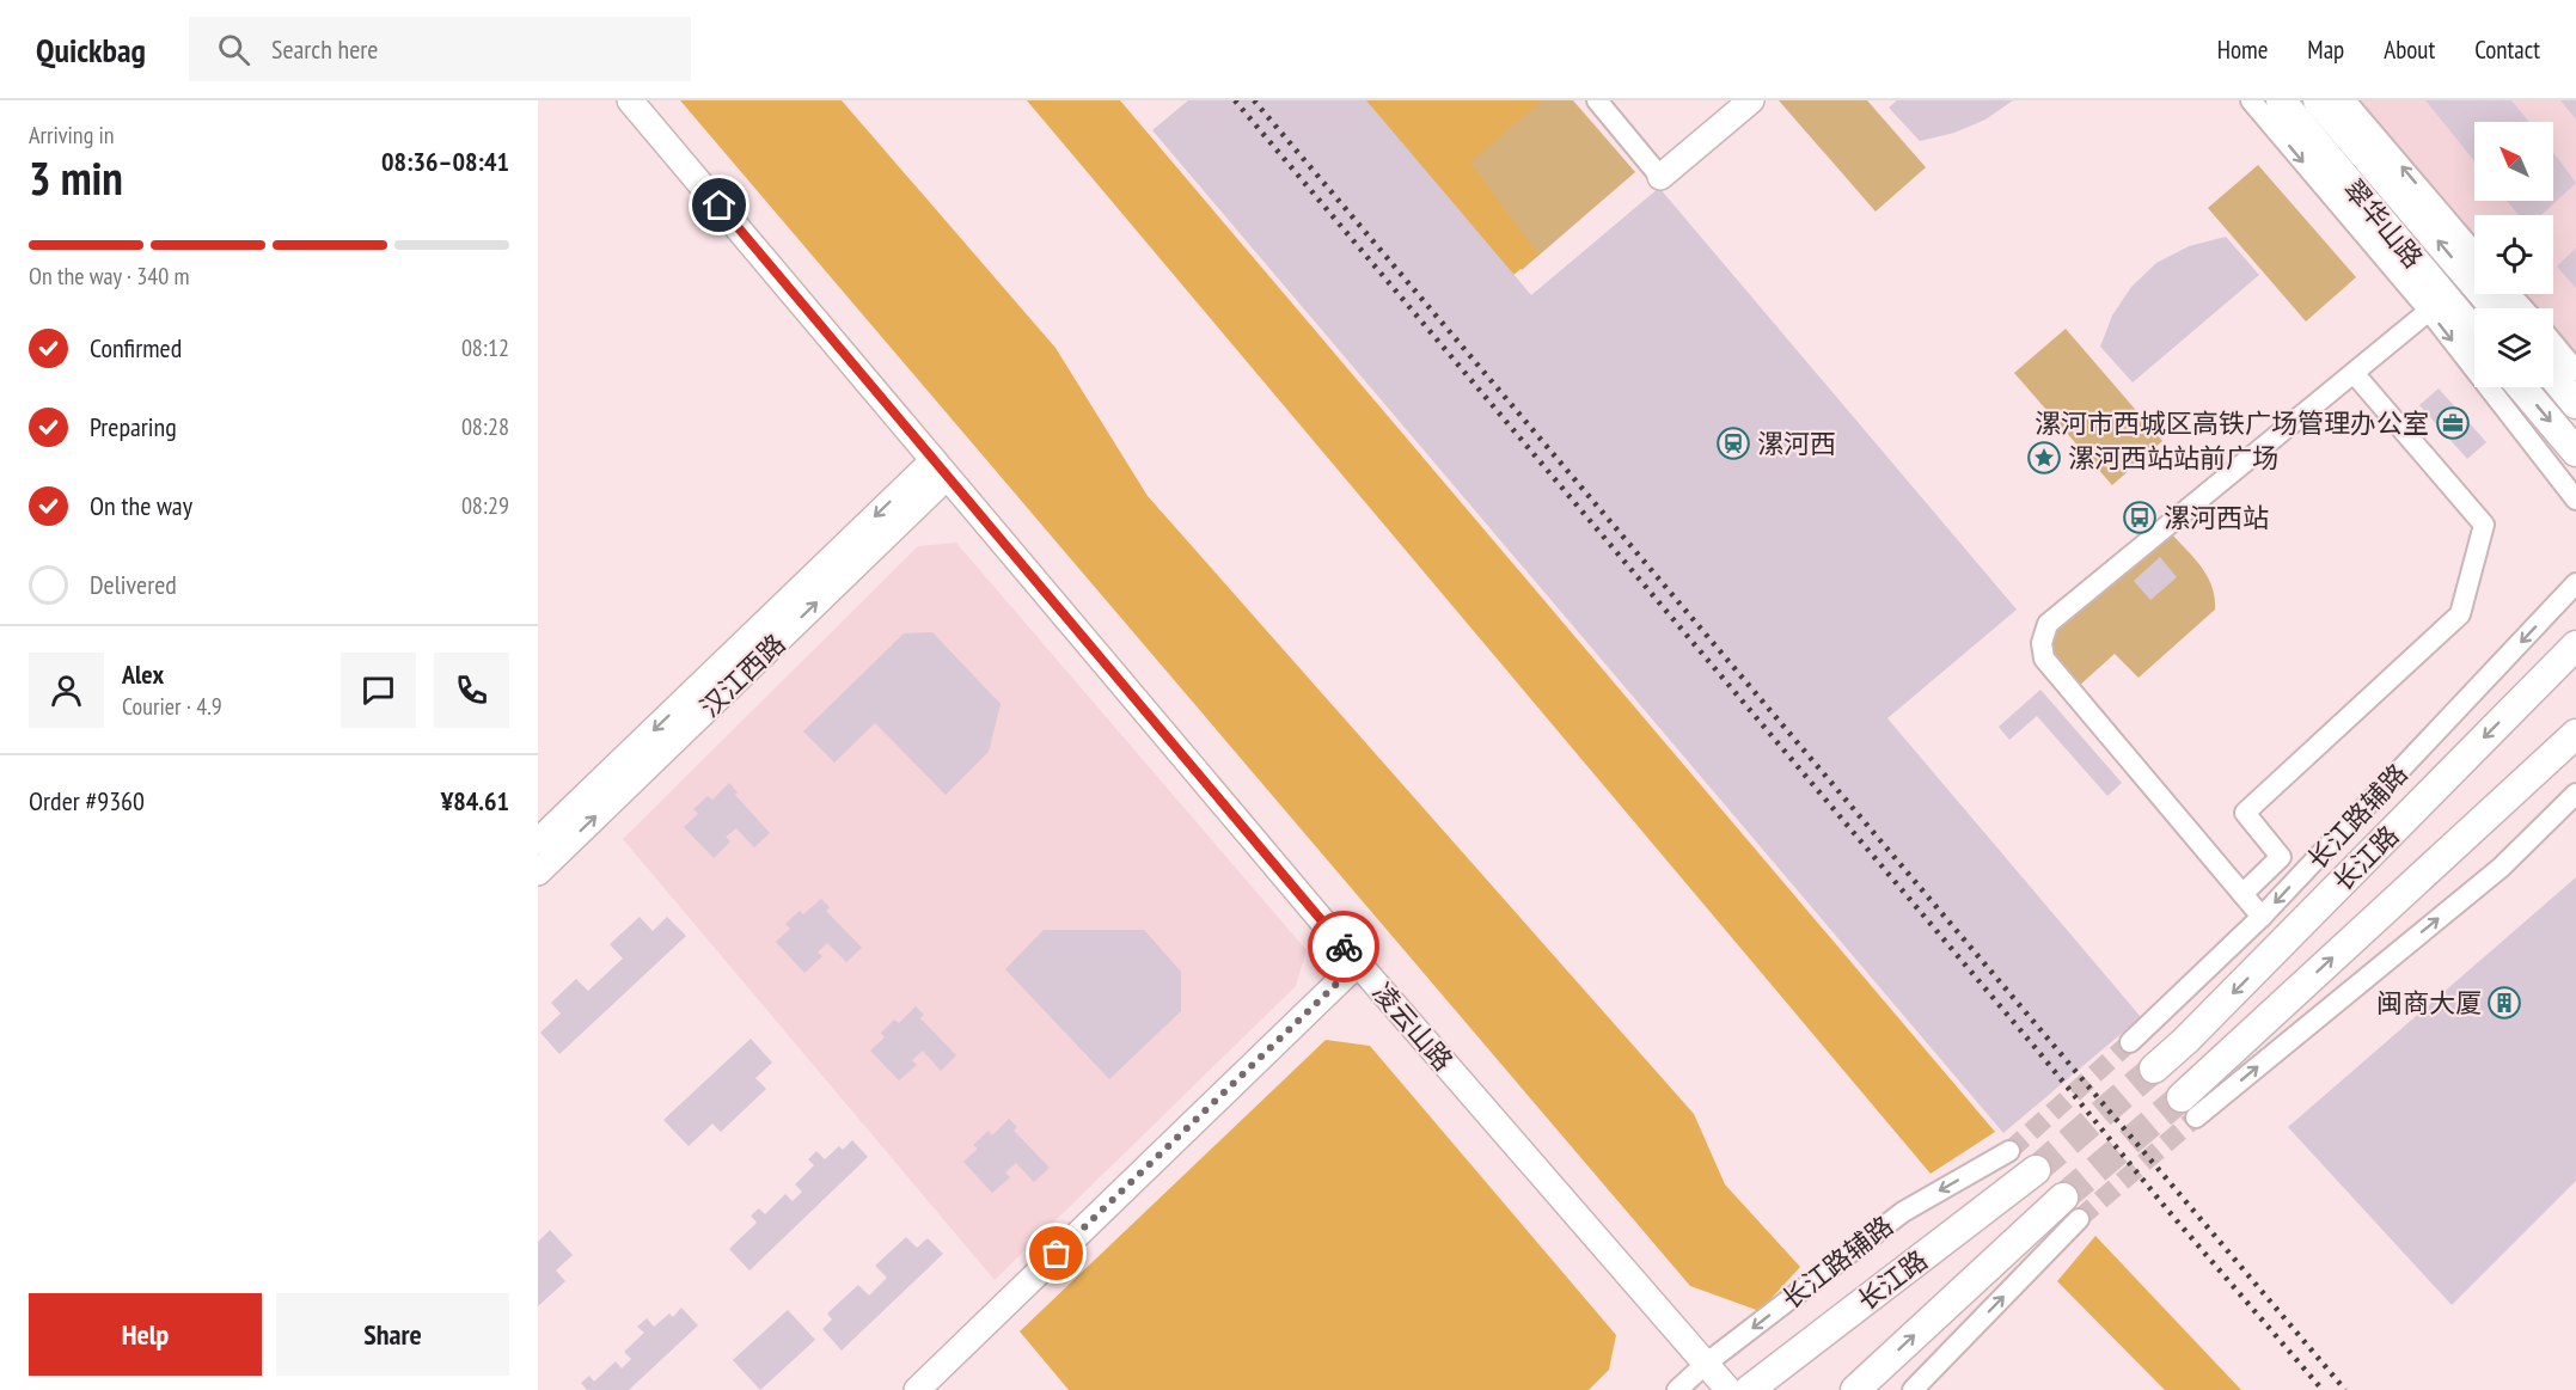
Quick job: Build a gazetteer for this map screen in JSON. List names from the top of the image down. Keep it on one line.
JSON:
{"streets":{"main road":["翠华山路","长江路"],"street":["汉江西路","长江路辅路","凌云山路"]},"crossings":[["汉江西路","凌云山路"],["长江路辅路","凌云山路"]],"places":{"office":["漯河市西城区高铁广场管理办公室"],"station":["漯河西"],"place":["漯河西站站前广场"],"bus stop":["漯河西站"],"building":["闽商大厦"]},"north":"top left","page":{"header":"Quickbag","search":"Search here","nav":["Home","Map","About","Contact"],"heading":["3 min","Arriving in","08:36–08:41"],"panel":["Alex","Courier · 4.9","Order #9360","¥84.61"],"bar":"On the way · 340 m","list":[["Confirmed","08:12"],["Preparing","08:28"],["On the way","08:29"],"Delivered"],"buttons":["Help","Share"]}}
